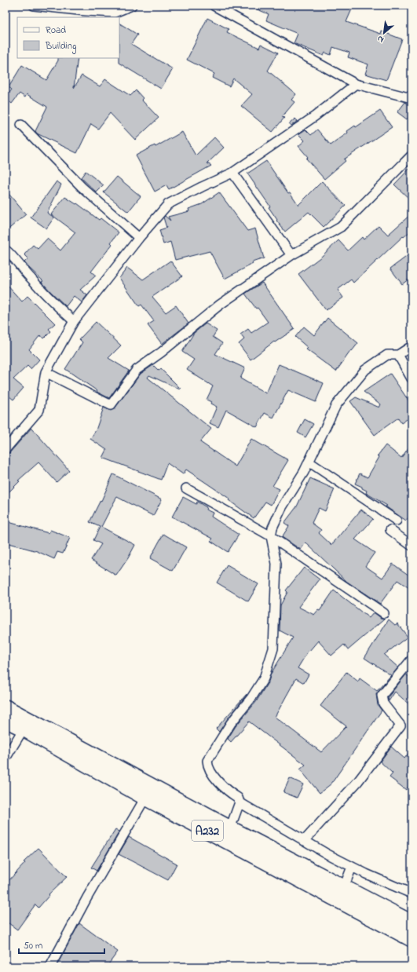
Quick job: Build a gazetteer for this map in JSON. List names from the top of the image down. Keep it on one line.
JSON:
{"streets":{"highway":["A232"]},"legend":["Road","Building"],"scale_bar":"50 m","north":"bottom left"}
